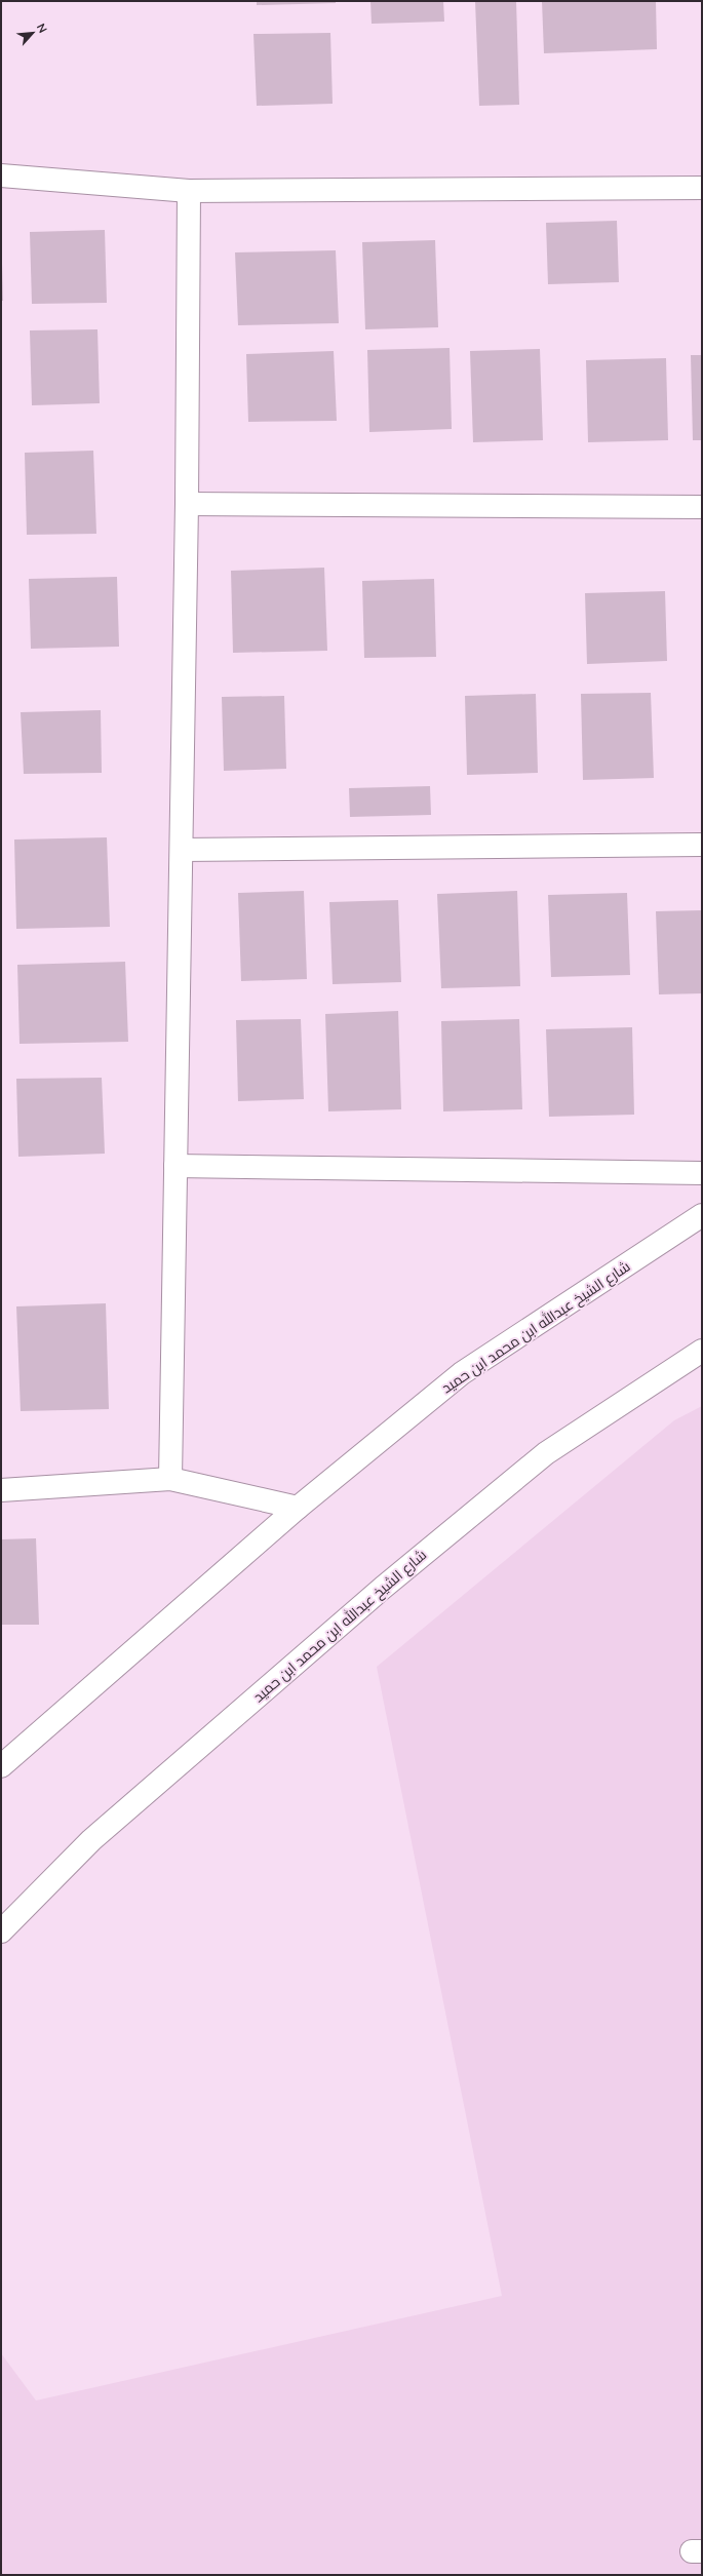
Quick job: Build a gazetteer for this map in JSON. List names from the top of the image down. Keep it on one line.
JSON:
{"streets":{"street":["شارع الشيخ عبدالله ابن محمد ابن حميد"]},"north":"top right"}
